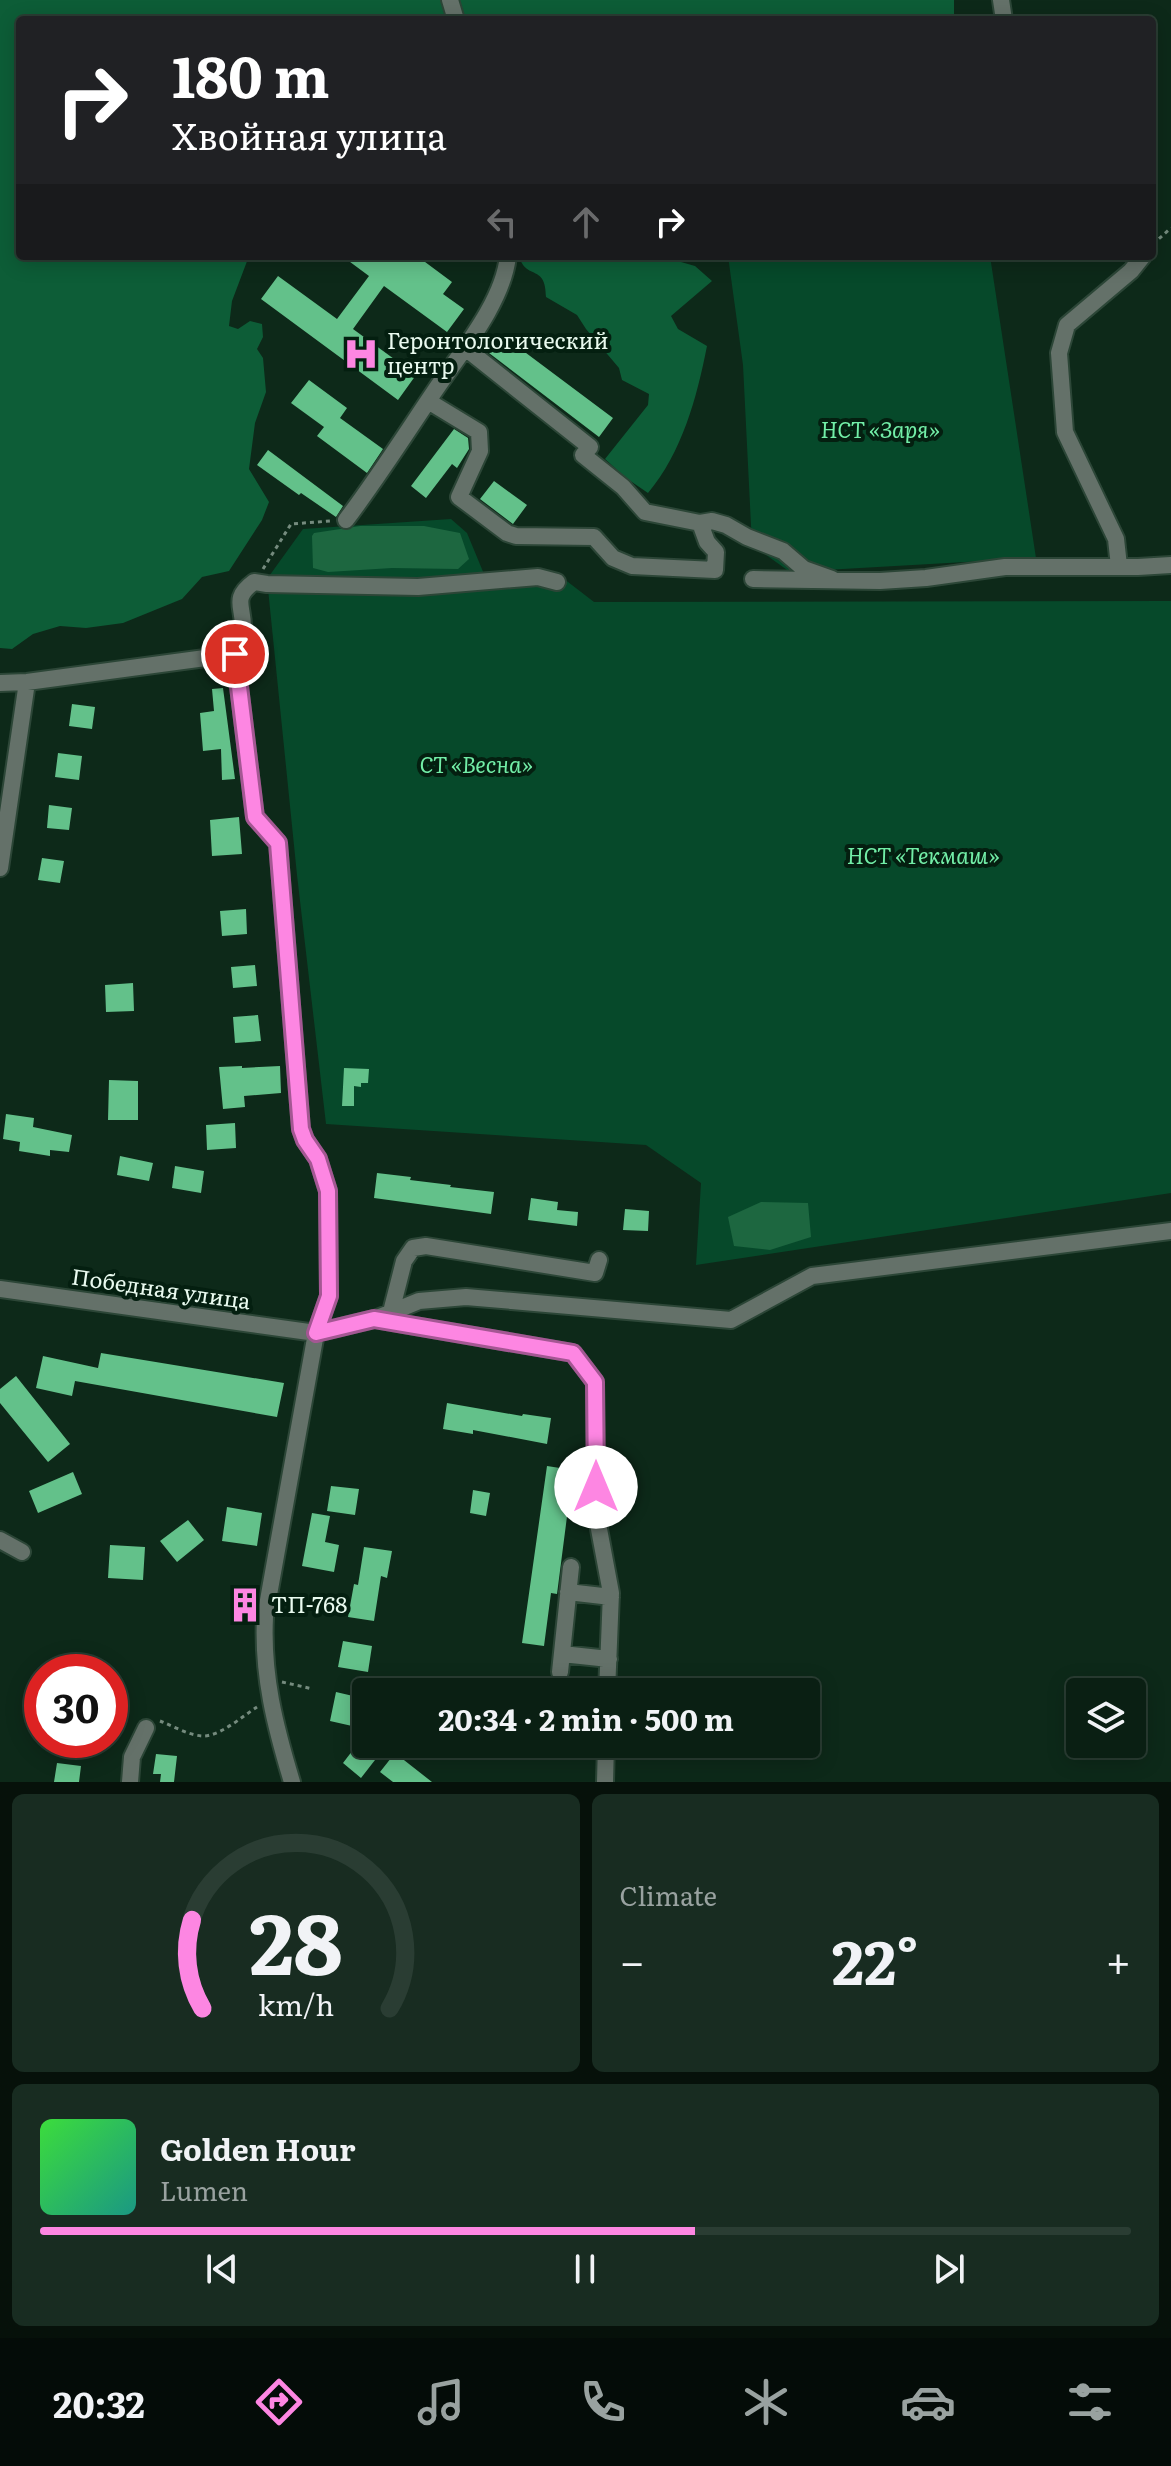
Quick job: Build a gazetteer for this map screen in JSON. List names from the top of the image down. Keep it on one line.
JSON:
{"streets":{"street":["Победная улица"]},"parks":["НСТ «Заря»","СТ «Весна»","НСТ «Текмаш»"],"places":{"hospital":["Геронтологический центр"],"building":["ТП-768"]},"page":{"turn":["180 m","Хвойная улица"],"limit":"30","trip":"20:34 · 2 min · 500 m","tile":"Climate","heat":["−","22°","+"],"song":["Golden Hour","Lumen"],"tabs":"20:32","gauge":["28","km/h"]}}
